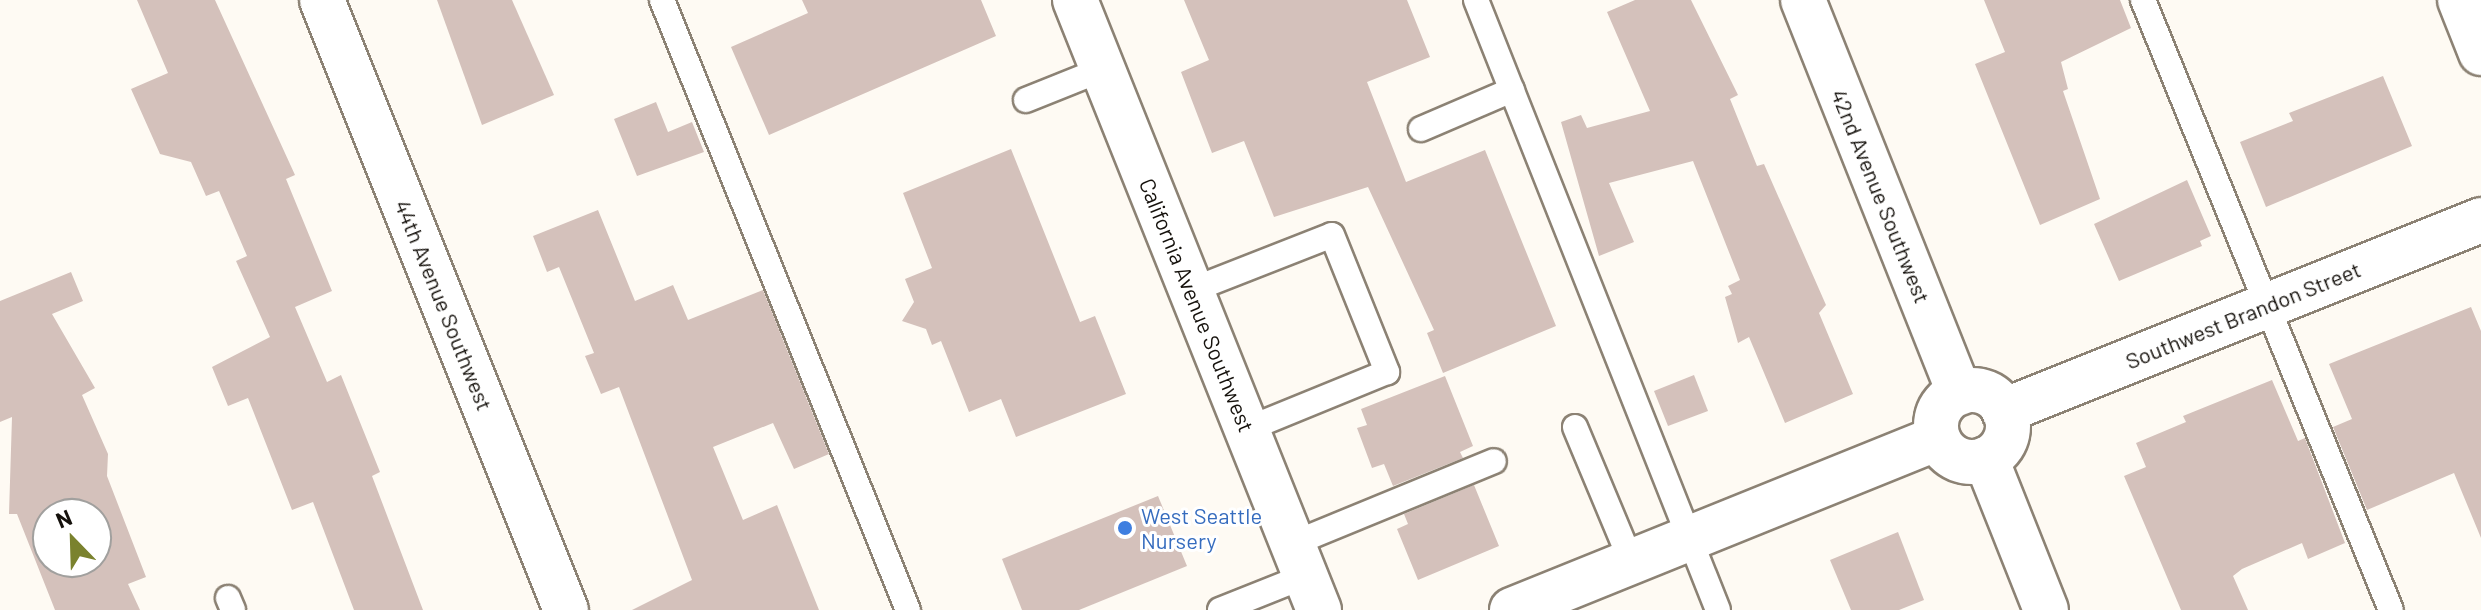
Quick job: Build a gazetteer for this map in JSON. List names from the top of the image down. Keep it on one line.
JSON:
{"streets":{"street":["42nd Avenue Southwest","44th Avenue Southwest","California Avenue Southwest","Southwest Brandon Street"]},"crossings":[["42nd Avenue Southwest","Southwest Brandon Street"]],"places":["West Seattle Nursery"],"north":"top left"}
